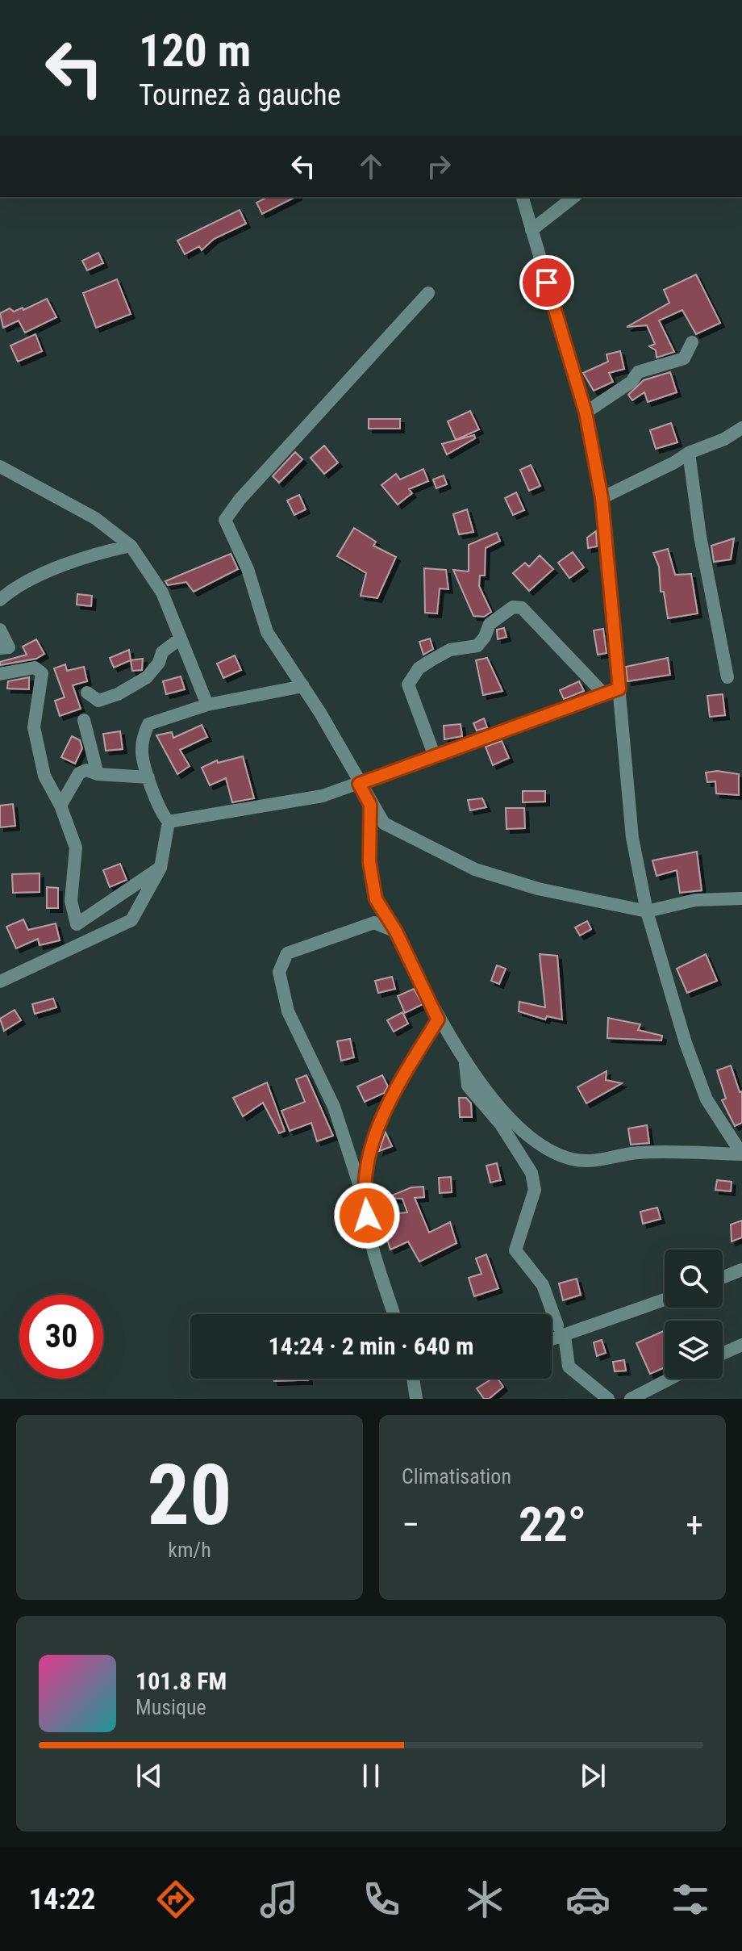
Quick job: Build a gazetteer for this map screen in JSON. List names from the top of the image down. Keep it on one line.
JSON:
{"page":{"turn":["120 m","Tournez à gauche"],"limit":"30","trip":"14:24 · 2 min · 640 m","tile":[["20","km/h"],"Climatisation"],"heat":["−","22°","+"],"song":["101.8 FM","Musique"],"tabs":"14:22"}}
